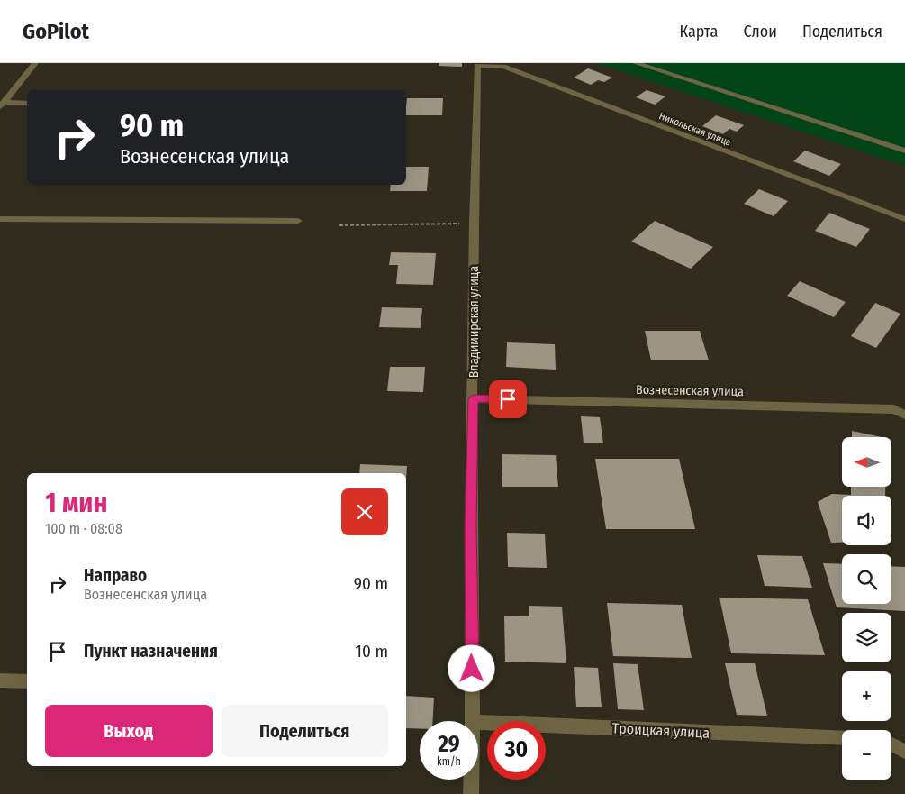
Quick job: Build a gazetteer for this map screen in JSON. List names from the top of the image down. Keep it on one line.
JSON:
{"streets":{"street":["Никольская улица","Владимирская улица","Вознесенская улица","Троицкая улица"]},"crossings":[["Никольская улица","Владимирская улица"],["Владимирская улица","Вознесенская улица"]],"north":"left","page":{"header":"GoPilot","nav":["Карта","Слои","Поделиться"],"turn":["90 m","Вознесенская улица"],"map_buttons":["+","−"],"heading":["1 мин","100 m · 08:08"],"list":[{"name":"Направо","note":"Вознесенская улица","value":"90 m"},{"name":"Пункт назначения","value":"10 m"}],"buttons":["Выход","Поделиться"],"speed":"29 km/h","limit":"30"}}
